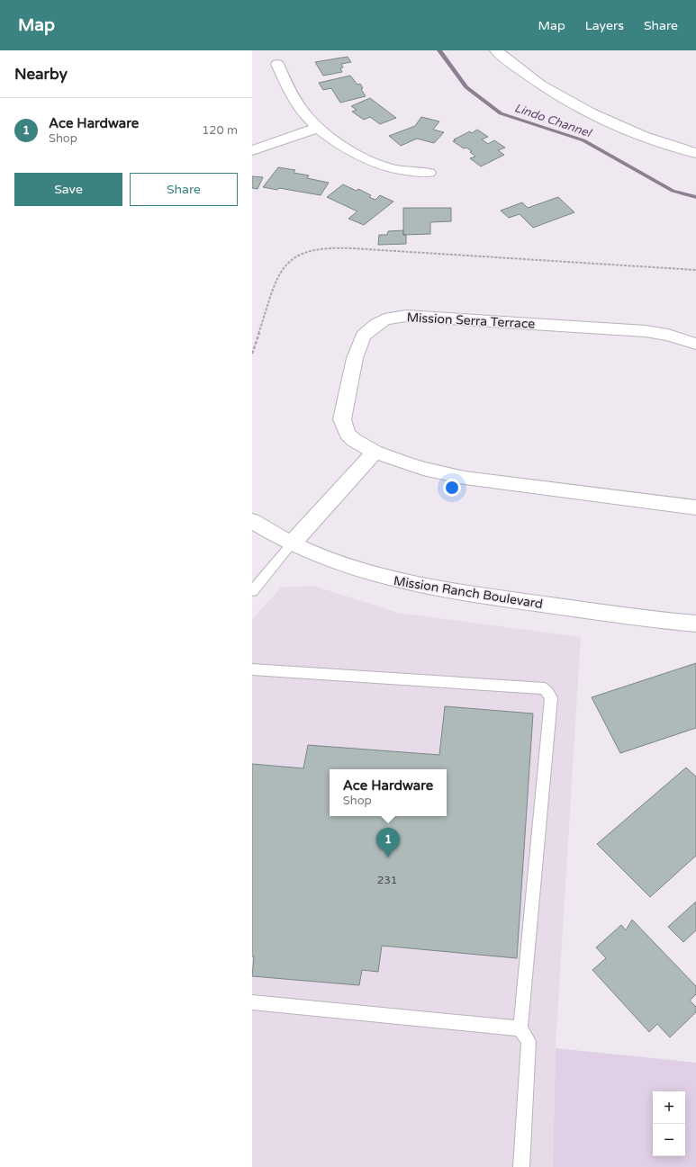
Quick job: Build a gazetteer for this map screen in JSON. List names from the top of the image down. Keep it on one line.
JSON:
{"streets":{"street":["Mission Serra Terrace","Mission Ranch Boulevard"]},"water":["Lindo Channel"],"house_numbers":["231"],"page":{"header":"Map","nav":["Map","Layers","Share"],"heading":"Nearby","list":[{"mark":"1","name":"Ace Hardware","note":"Shop","value":"120 m"}],"buttons":["Save","Share"],"popup":["Ace Hardware","Shop"],"pins":"1","map_buttons":["+","−"]}}
